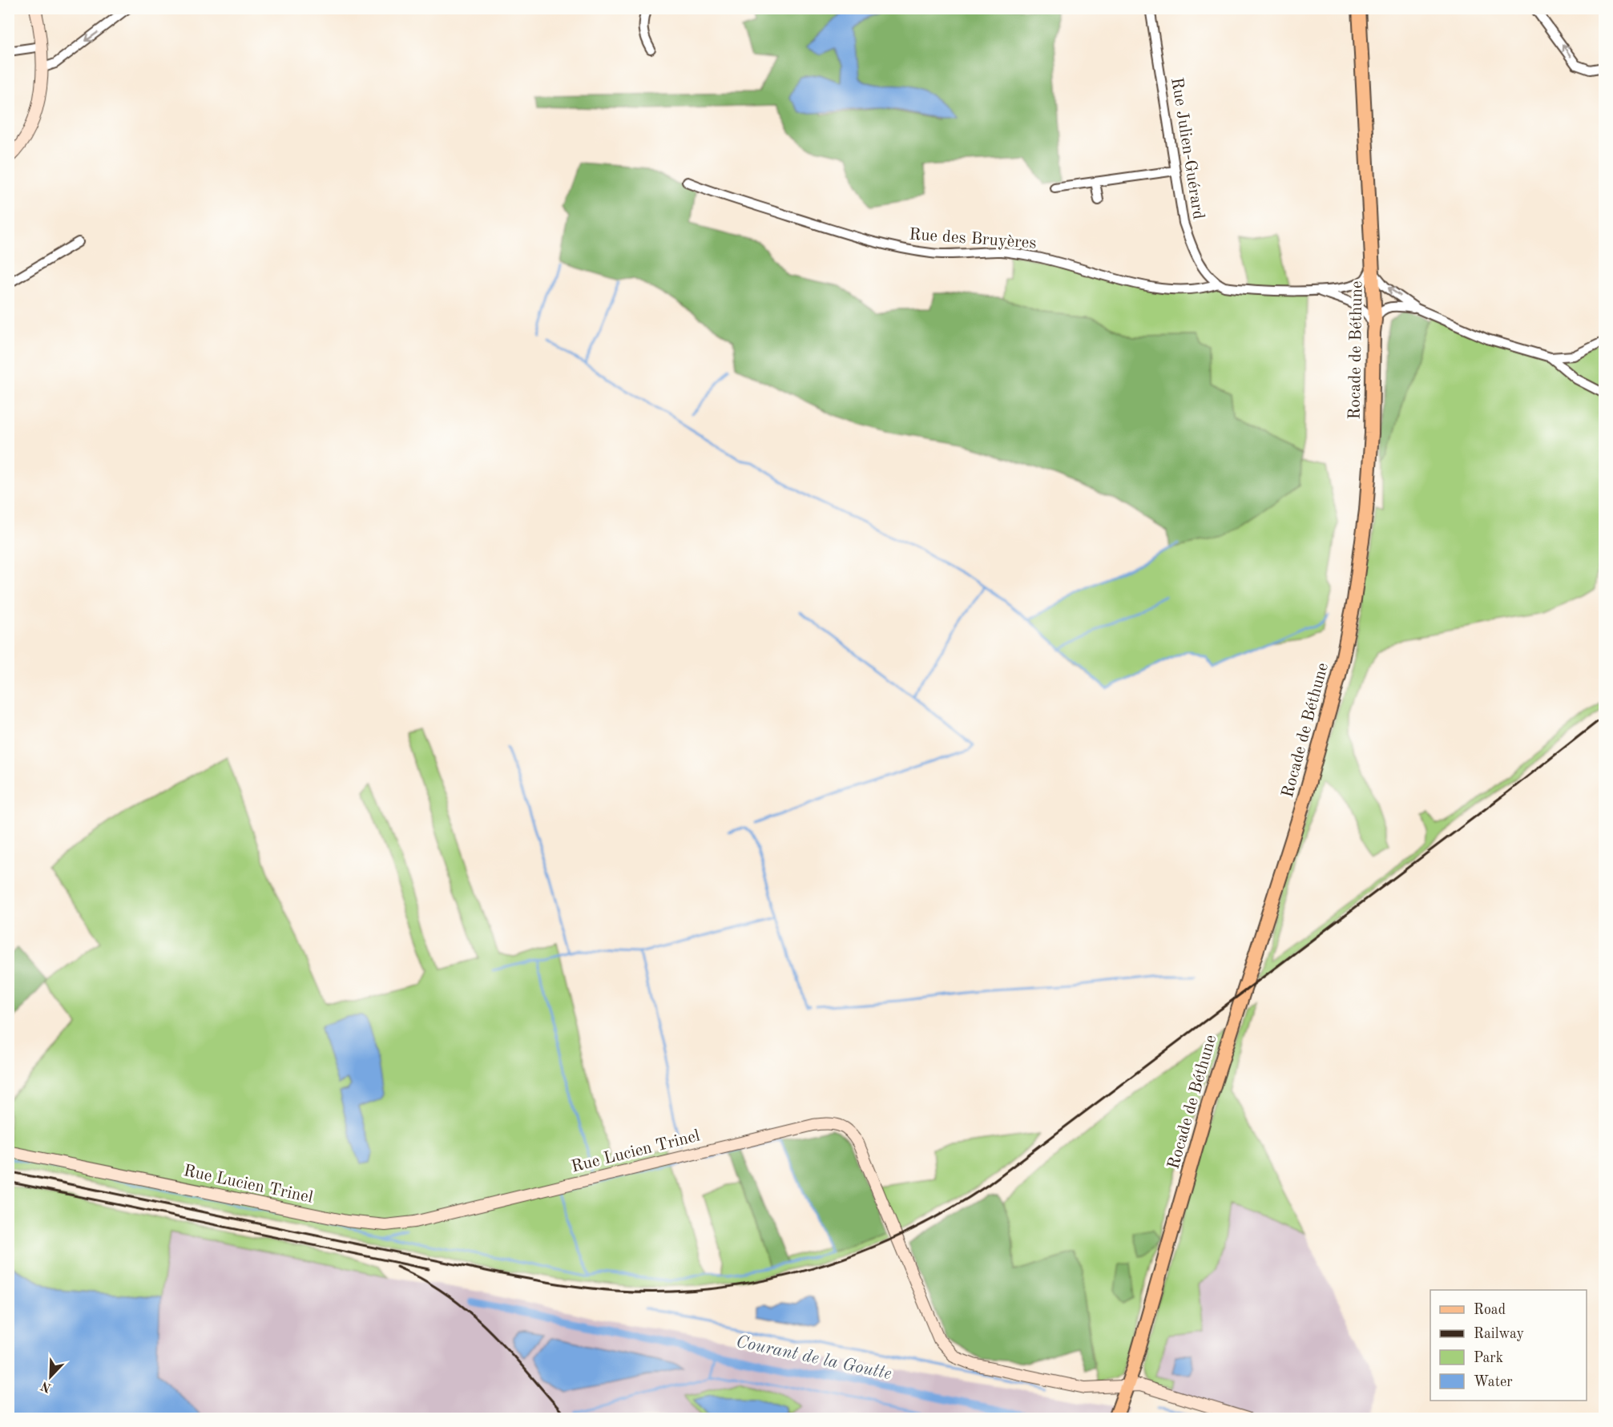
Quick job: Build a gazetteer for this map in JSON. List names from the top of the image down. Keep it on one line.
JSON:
{"streets":{"main road":["Rocade de Béthune"],"street":["Rue Julien-Guérard","Rue des Bruyères","Rue Lucien Trinel"]},"crossings":[["Rue Julien-Guérard","Rue des Bruyères"],["Rue des Bruyères","Rocade de Béthune"],["Rocade de Béthune","Rue Lucien Trinel"]],"water":["Courant de la Goutte"],"legend":["Road","Railway","Park","Water"],"north":"bottom left"}
